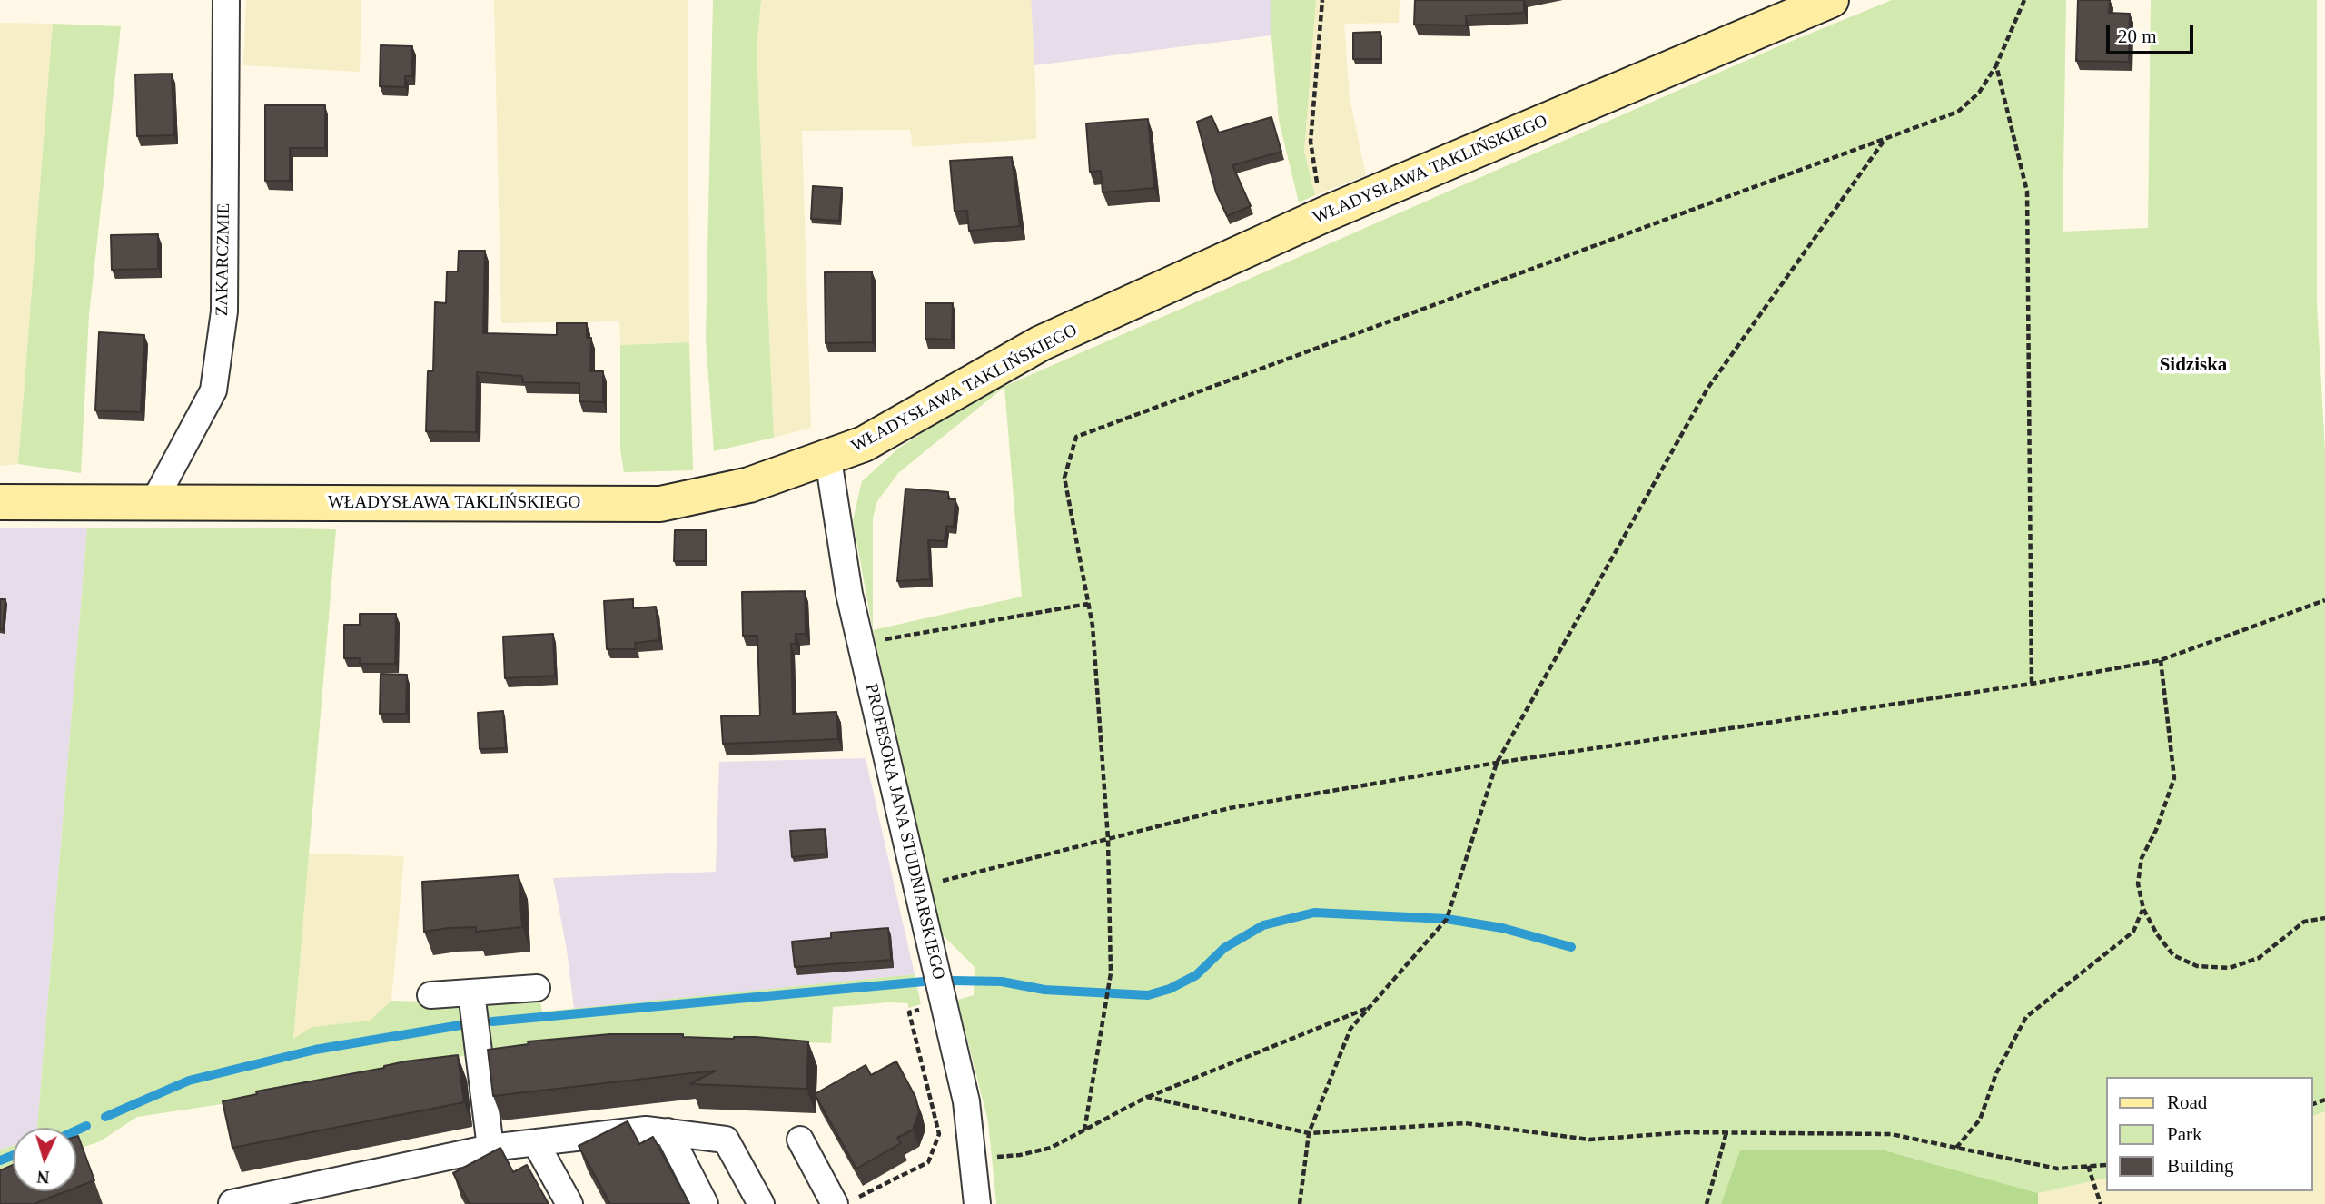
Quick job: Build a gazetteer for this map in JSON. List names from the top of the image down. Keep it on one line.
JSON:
{"streets":{"street":["WŁADYSŁAWA TAKLIŃSKIEGO","ZAKARCZMIE","PROFESORA JANA STUDNIARSKIEGO"]},"crossings":[["WŁADYSŁAWA TAKLIŃSKIEGO","ZAKARCZMIE"],["WŁADYSŁAWA TAKLIŃSKIEGO","PROFESORA JANA STUDNIARSKIEGO"]],"districts":["Sidziska"],"legend":["Road","Park","Building"],"scale_bar":"20 m","north":"bottom"}
